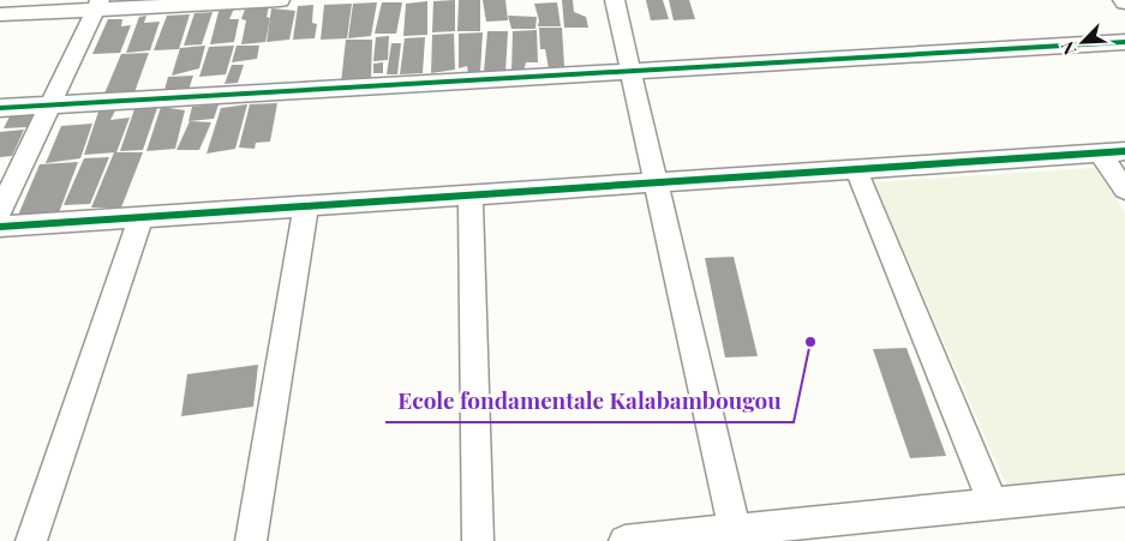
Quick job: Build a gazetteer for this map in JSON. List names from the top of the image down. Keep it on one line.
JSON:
{"places":["Ecole fondamentale Kalabambougou"],"north":"bottom left"}
